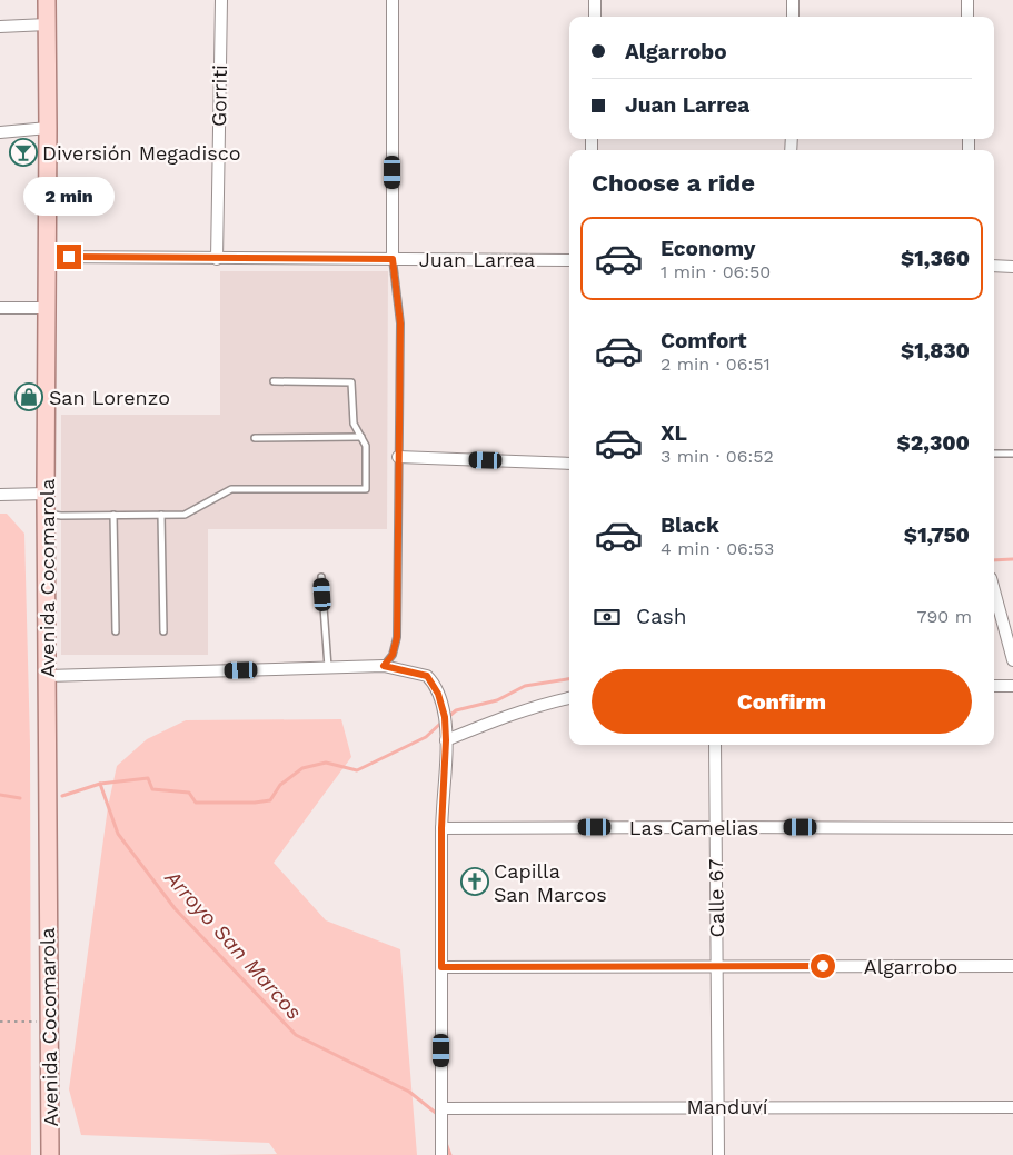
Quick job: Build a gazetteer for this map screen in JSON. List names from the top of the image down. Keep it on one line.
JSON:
{"streets":{"main road":["Avenida Cocomarola"],"street":["Gorriti","Juan Larrea","Las Camelias","Calle 67","Algarrobo","Manduví"]},"crossings":[["Gorriti","Juan Larrea"],["Juan Larrea","Avenida Cocomarola"],["Las Camelias","Calle 67"],["Calle 67","Algarrobo"],["Calle 67","Manduví"]],"water":["Arroyo San Marcos"],"places":{"bar":["Diversión Megadisco"],"shop":["San Lorenzo"],"church":["Capilla San Marcos"]},"page":{"banner":["Algarrobo","Juan Larrea"],"heading":"Choose a ride","bubble":"2 min","list":[{"name":"Economy","note":"1 min · 06:50","value":"$1,360"},{"name":"Comfort","note":"2 min · 06:51","value":"$1,830"},{"name":"XL","note":"3 min · 06:52","value":"$2,300"},{"name":"Black","note":"4 min · 06:53","value":"$1,750"}],"pay":["Cash","790 m"],"buttons":"Confirm"}}
